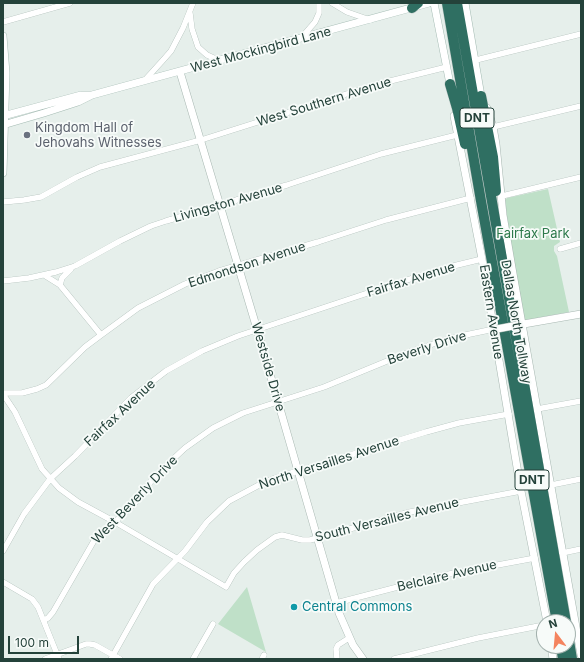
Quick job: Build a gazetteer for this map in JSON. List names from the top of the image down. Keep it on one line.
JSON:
{"streets":{"highway":["DNT","Dallas North Tollway"],"street":["West Mockingbird Lane","West Southern Avenue","Livingston Avenue","Edmondson Avenue","Fairfax Avenue","Eastern Avenue","Beverly Drive","Westside Drive","North Versailles Avenue","West Beverly Drive","South Versailles Avenue","Belclaire Avenue"]},"crossings":[["West Mockingbird Lane","Westside Drive"],["West Southern Avenue","Eastern Avenue"],["West Southern Avenue","Westside Drive"],["Livingston Avenue","Eastern Avenue"],["Livingston Avenue","Westside Drive"],["Edmondson Avenue","Eastern Avenue"],["Edmondson Avenue","Westside Drive"],["Fairfax Avenue","Eastern Avenue"],["Fairfax Avenue","Westside Drive"],["Eastern Avenue","Beverly Drive"],["Eastern Avenue","North Versailles Avenue"],["Eastern Avenue","South Versailles Avenue"],["Eastern Avenue","Belclaire Avenue"],["Beverly Drive","Westside Drive"],["Beverly Drive","West Beverly Drive"],["Westside Drive","North Versailles Avenue"],["Westside Drive","West Beverly Drive"],["Westside Drive","South Versailles Avenue"],["Westside Drive","Belclaire Avenue"],["North Versailles Avenue","South Versailles Avenue"]],"parks":["Fairfax Park"],"places":["Kingdom Hall of Jehovahs Witnesses","Central Commons"],"scale_bar":"100 m","north":"top"}
